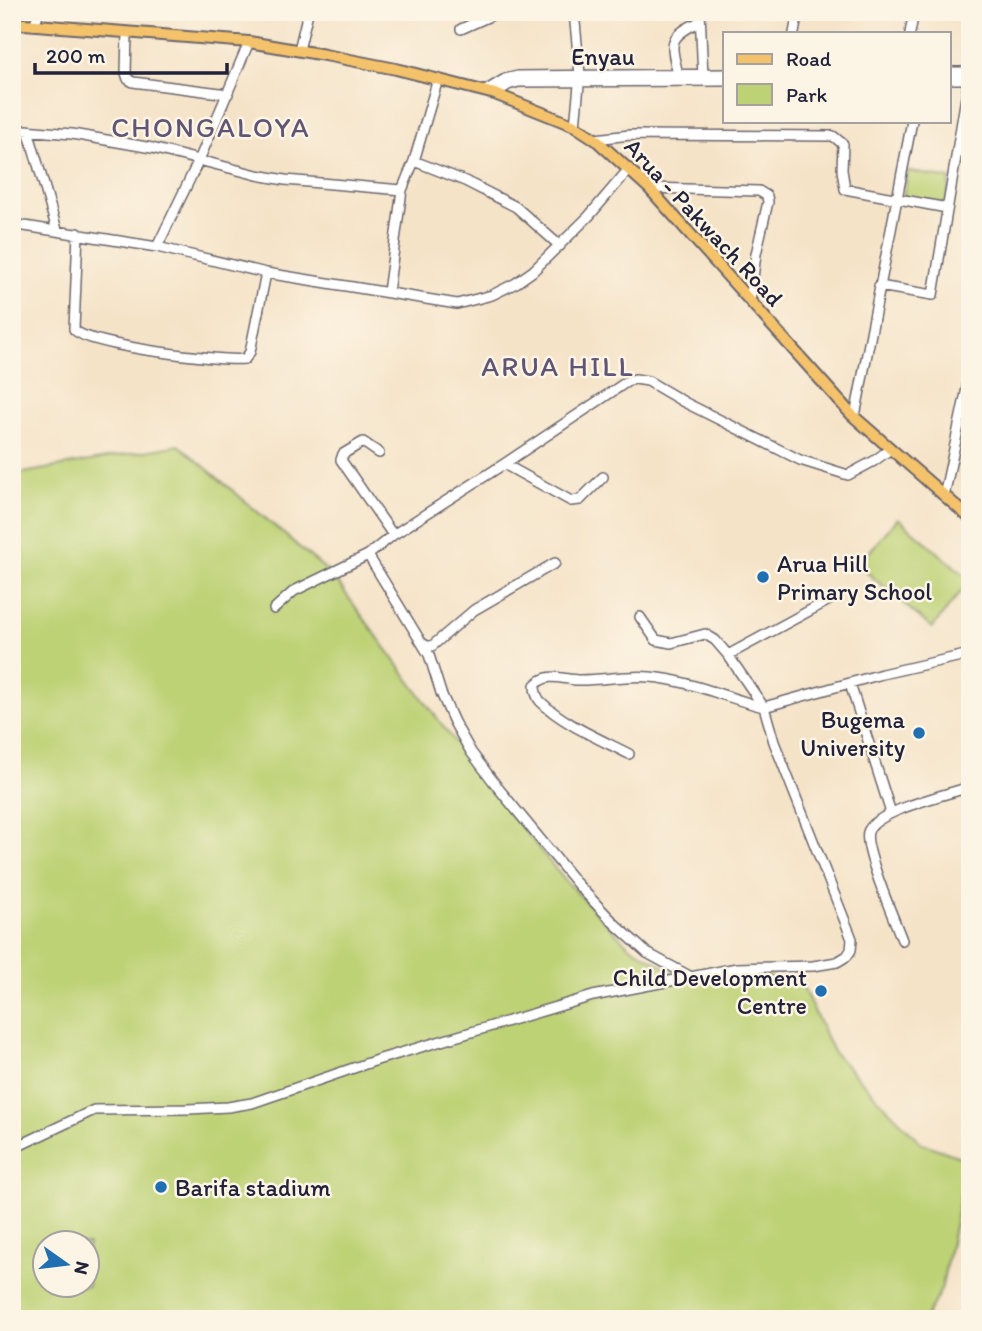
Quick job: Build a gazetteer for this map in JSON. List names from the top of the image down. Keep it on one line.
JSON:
{"streets":{"main road":["Arua - Pakwach Road"],"street":["Enyau"]},"crossings":[["Enyau","Arua - Pakwach Road"]],"districts":["CHONGALOYA","ARUA HILL"],"places":["Arua Hill Primary School","Bugema University","Child Development Centre","Barifa stadium"],"legend":["Road","Park"],"scale_bar":"200 m","north":"right"}
